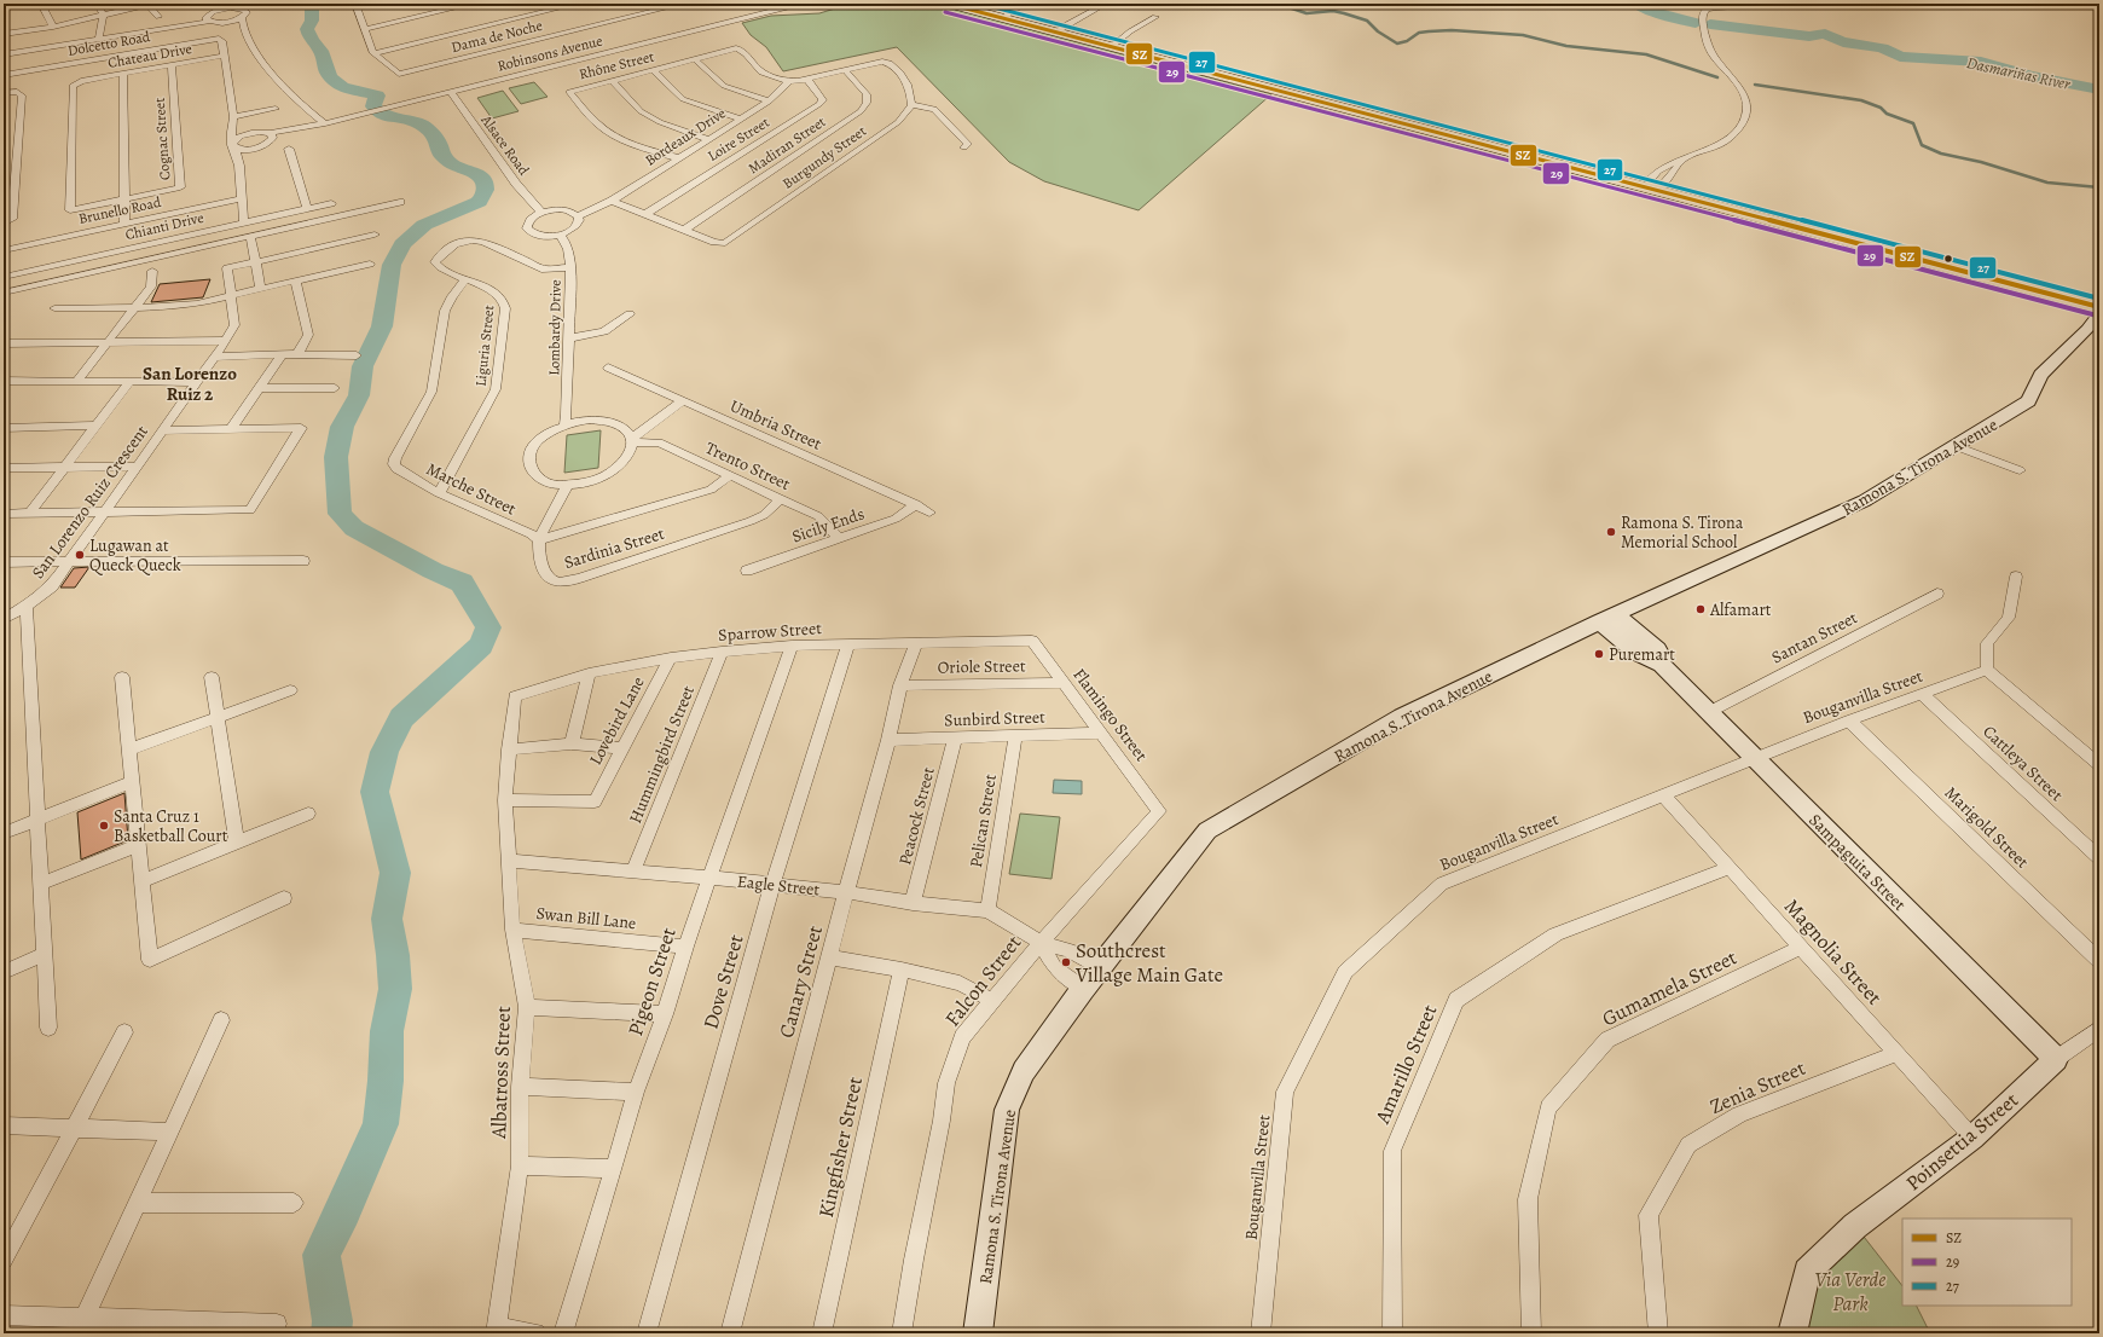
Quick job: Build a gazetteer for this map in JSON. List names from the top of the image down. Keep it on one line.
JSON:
{"streets":{"street":["Dama de Noche","Dolcetto Road","Robinsons Avenue","Chateau Drive","Rhône Street","Bordeaux Drive","Cognac Street","Loire Street","Alsace Road","Madiran Street","Burgundy Street","Brunello Road","Chianti Drive","Lombardy Drive","Liguria Street","Umbria Street","Trento Street","Ramona S. Tirona Avenue","Marche Street","San Lorenzo Ruiz Crescent","Sicily Ends","Sardinia Street","Sparrow Street","Santan Street","Oriole Street","Bouganvilla Street","Flamingo Street","Sunbird Street","Lovebird Lane","Hummingbird Street","Cattleya Street","Peacock Street","Pelican Street","Marigold Street","Sampaguita Street","Eagle Street","Swan Bill Lane","Magnolia Street","Falcon Street","Pigeon Street","Dove Street","Canary Street","Gumamela Street","Amarillo Street","Albatross Street","Zenia Street","Poinsettia Street","Kingfisher Street"]},"crossings":[["Dolcetto Road","Chateau Drive"],["Robinsons Avenue","Alsace Road"],["Chateau Drive","Cognac Street"],["Rhône Street","Bordeaux Drive"],["Bordeaux Drive","Burgundy Street"],["Loire Street","Burgundy Street"],["Madiran Street","Burgundy Street"],["Lombardy Drive","Liguria Street"],["Lombardy Drive","Trento Street"],["Lombardy Drive","Sardinia Street"],["Liguria Street","Marche Street"],["Umbria Street","Sicily Ends"],["Trento Street","Sicily Ends"],["Trento Street","Sardinia Street"],["Ramona S. Tirona Avenue","Sampaguita Street"],["Ramona S. Tirona Avenue","Eagle Street"],["Marche Street","Sardinia Street"],["Sparrow Street","Flamingo Street"],["Sparrow Street","Lovebird Lane"],["Sparrow Street","Hummingbird Street"],["Sparrow Street","Pigeon Street"],["Sparrow Street","Dove Street"],["Sparrow Street","Canary Street"],["Sparrow Street","Albatross Street"],["Santan Street","Sampaguita Street"],["Oriole Street","Flamingo Street"],["Oriole Street","Canary Street"],["Bouganvilla Street","Cattleya Street"],["Bouganvilla Street","Marigold Street"],["Bouganvilla Street","Sampaguita Street"],["Bouganvilla Street","Magnolia Street"],["Flamingo Street","Sunbird Street"],["Flamingo Street","Falcon Street"],["Sunbird Street","Peacock Street"],["Sunbird Street","Pelican Street"],["Sunbird Street","Canary Street"],["Lovebird Lane","Albatross Street"],["Hummingbird Street","Eagle Street"],["Peacock Street","Eagle Street"],["Pelican Street","Eagle Street"],["Sampaguita Street","Poinsettia Street"],["Eagle Street","Falcon Street"],["Eagle Street","Pigeon Street"],["Eagle Street","Dove Street"],["Eagle Street","Canary Street"],["Eagle Street","Albatross Street"],["Swan Bill Lane","Pigeon Street"],["Swan Bill Lane","Albatross Street"],["Magnolia Street","Gumamela Street"],["Magnolia Street","Amarillo Street"],["Magnolia Street","Zenia Street"],["Magnolia Street","Poinsettia Street"]],"districts":["San Lorenzo Ruiz 2"],"water":["Dasmariñas River"],"parks":["Via Verde Park"],"places":["Ramona S. Tirona Memorial School","Lugawan at Queck Queck","Alfamart","Puremart","Santa Cruz 1 Basketball Court","Southcrest Village Main Gate"],"lines":["transit line SZ","transit line 27","transit line 29"],"legend":["SZ","29","27"]}
